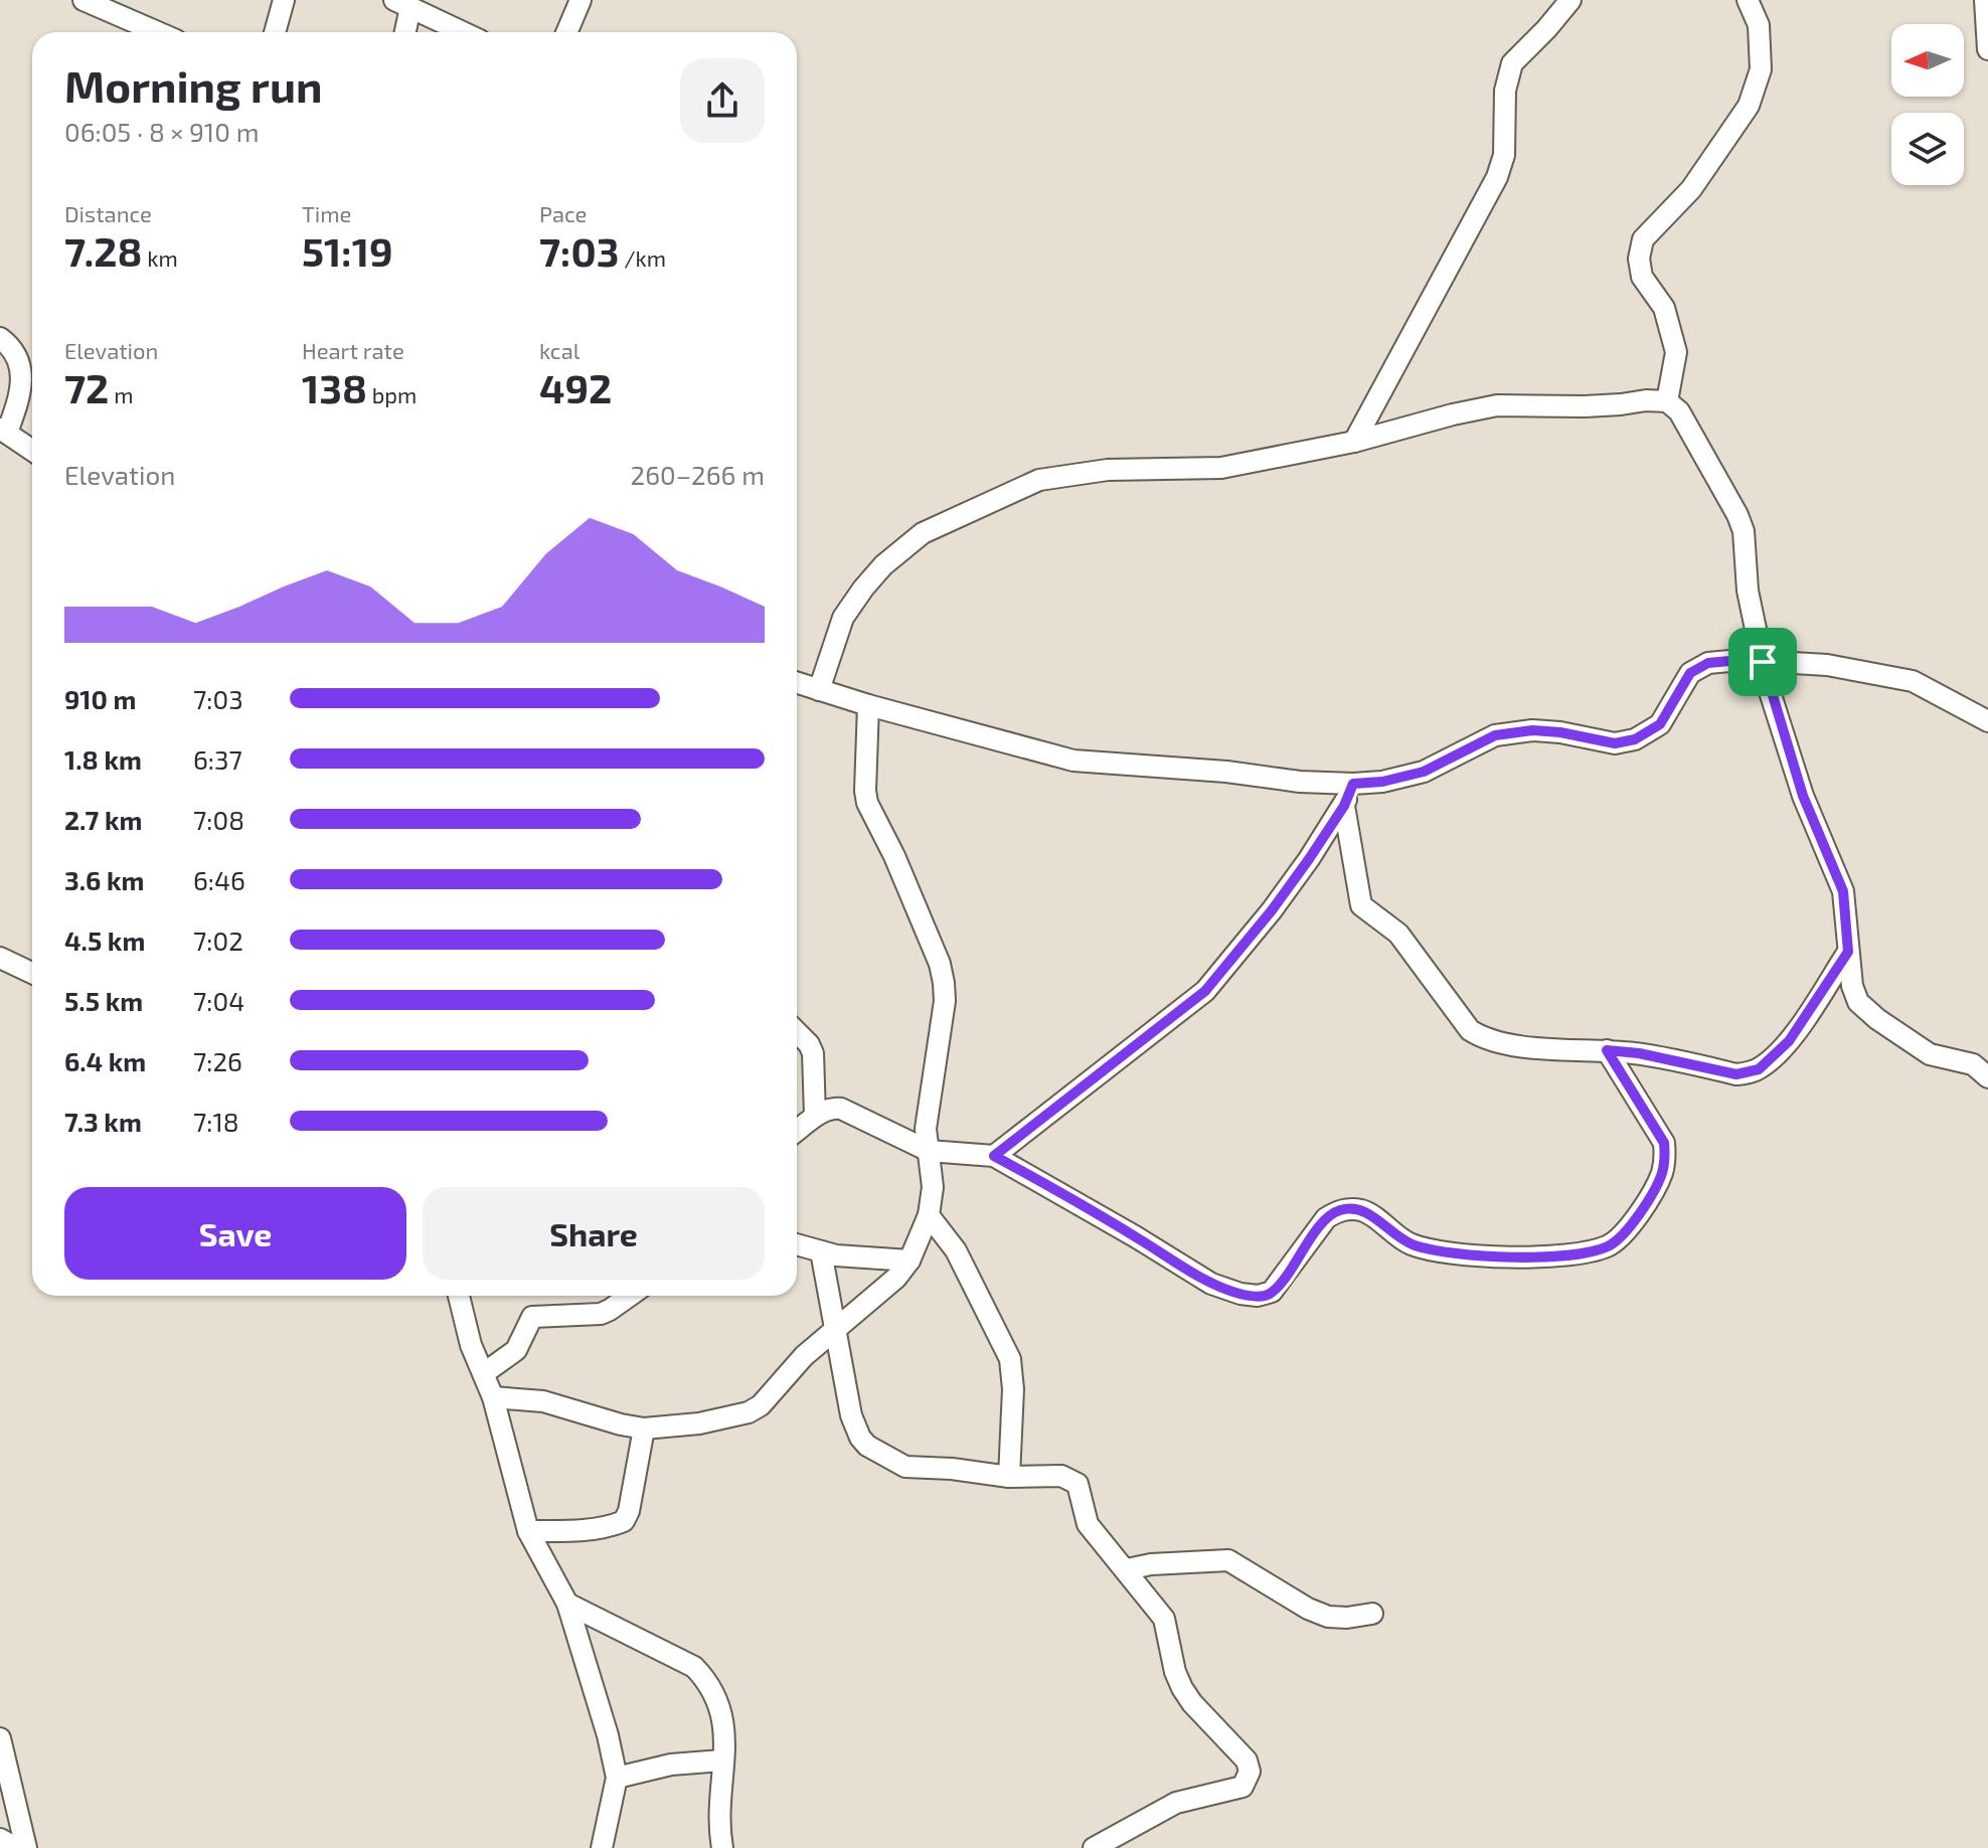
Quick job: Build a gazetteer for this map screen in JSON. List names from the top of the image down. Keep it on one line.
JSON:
{"north":"left","page":{"heading":["Morning run","06:05 · 8 × 910 m"],"stats":[["Distance","7.28 km"],["Time","51:19"],["Pace","7:03 /km"],["Elevation","72 m"],["Heart rate","138 bpm"],["kcal","492"]],"chart":["Elevation","260–266 m"],"list":[{"name":"910 m","note":"7:03"},{"name":"1.8 km","note":"6:37"},{"name":"2.7 km","note":"7:08"},{"name":"3.6 km","note":"6:46"},{"name":"4.5 km","note":"7:02"},{"name":"5.5 km","note":"7:04"},{"name":"6.4 km","note":"7:26"},{"name":"7.3 km","note":"7:18"}],"buttons":["Save","Share"]}}
